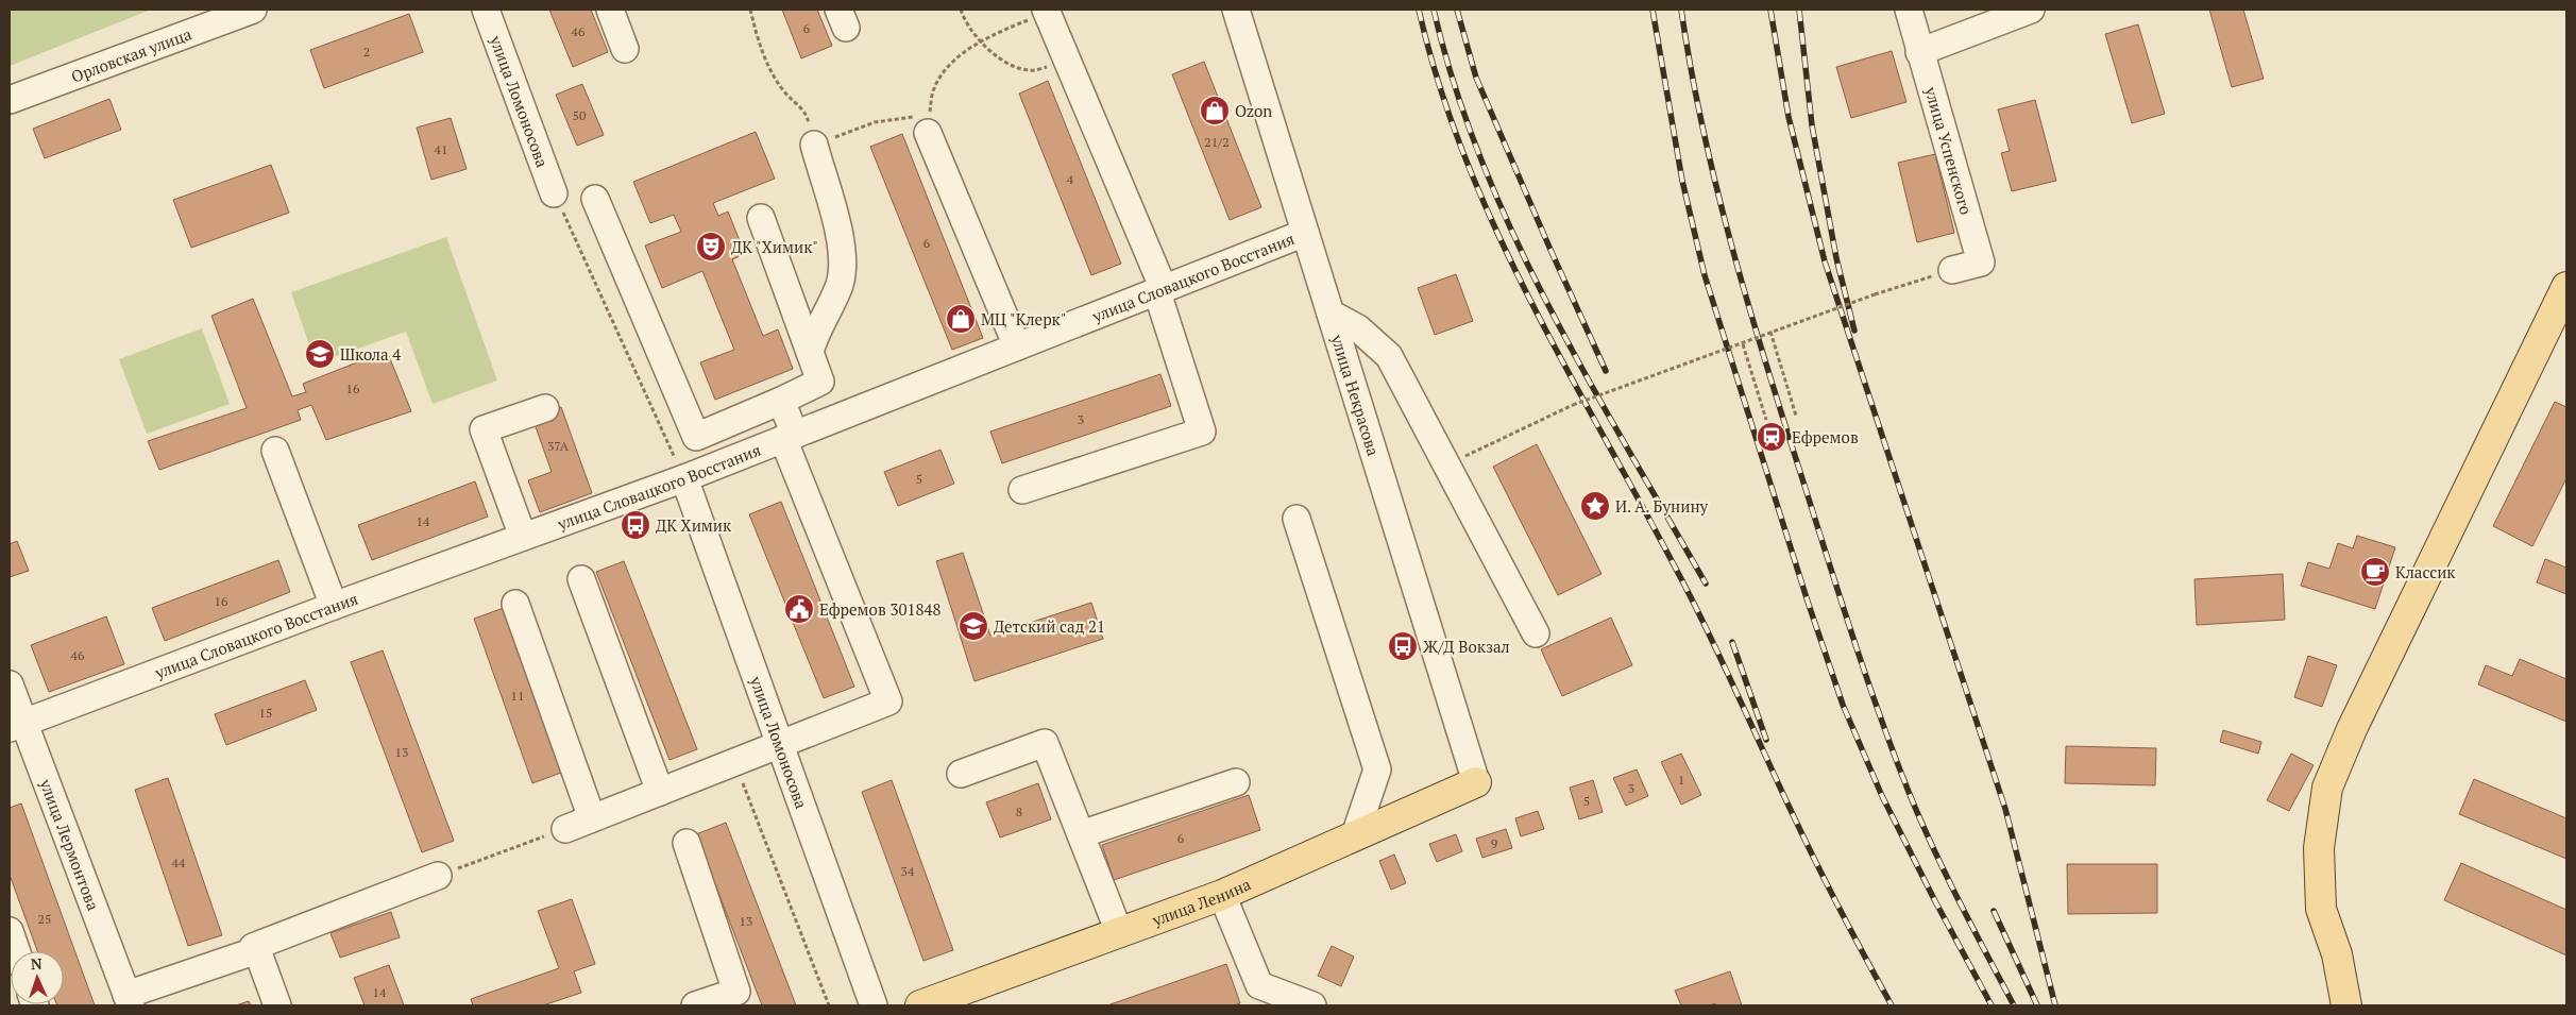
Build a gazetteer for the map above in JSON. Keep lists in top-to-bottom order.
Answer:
{
  "streets": {
    "main road": ["улица Ленина"],
    "street": [
      "Орловская улица",
      "улица Ломоносова",
      "улица Успенского",
      "улица Словацкого Восстания",
      "улица Некрасова",
      "улица Лермонтова"
    ]
  },
  "crossings": [
    ["улица Ломоносова", "улица Словацкого Восстания"],
    ["улица Словацкого Восстания", "улица Некрасова"],
    ["улица Словацкого Восстания", "улица Лермонтова"],
    ["улица Некрасова", "улица Ленина"]
  ],
  "places": {
    "shop": ["Ozon", "МЦ \"Клерк\""],
    "theatre": ["ДК \"Химик\""],
    "school or university": ["Школа 4", "Детский сад 21"],
    "station": ["Ефремов"],
    "place": ["И. А. Бунину"],
    "bus stop": ["ДК Химик", "Ж/Д Вокзал"],
    "cafe": ["Классик"],
    "public building": ["Ефремов 301848"]
  },
  "house_numbers": [
    "6",
    "46",
    "2",
    "50",
    "21/2",
    "41",
    "4",
    "6",
    "16",
    "3",
    "37А",
    "5",
    "14",
    "16",
    "46",
    "11",
    "15",
    "13",
    "1",
    "3",
    "5",
    "8",
    "6",
    "9",
    "44",
    "34",
    "25",
    "13",
    "14"
  ],
  "north": "top"
}
